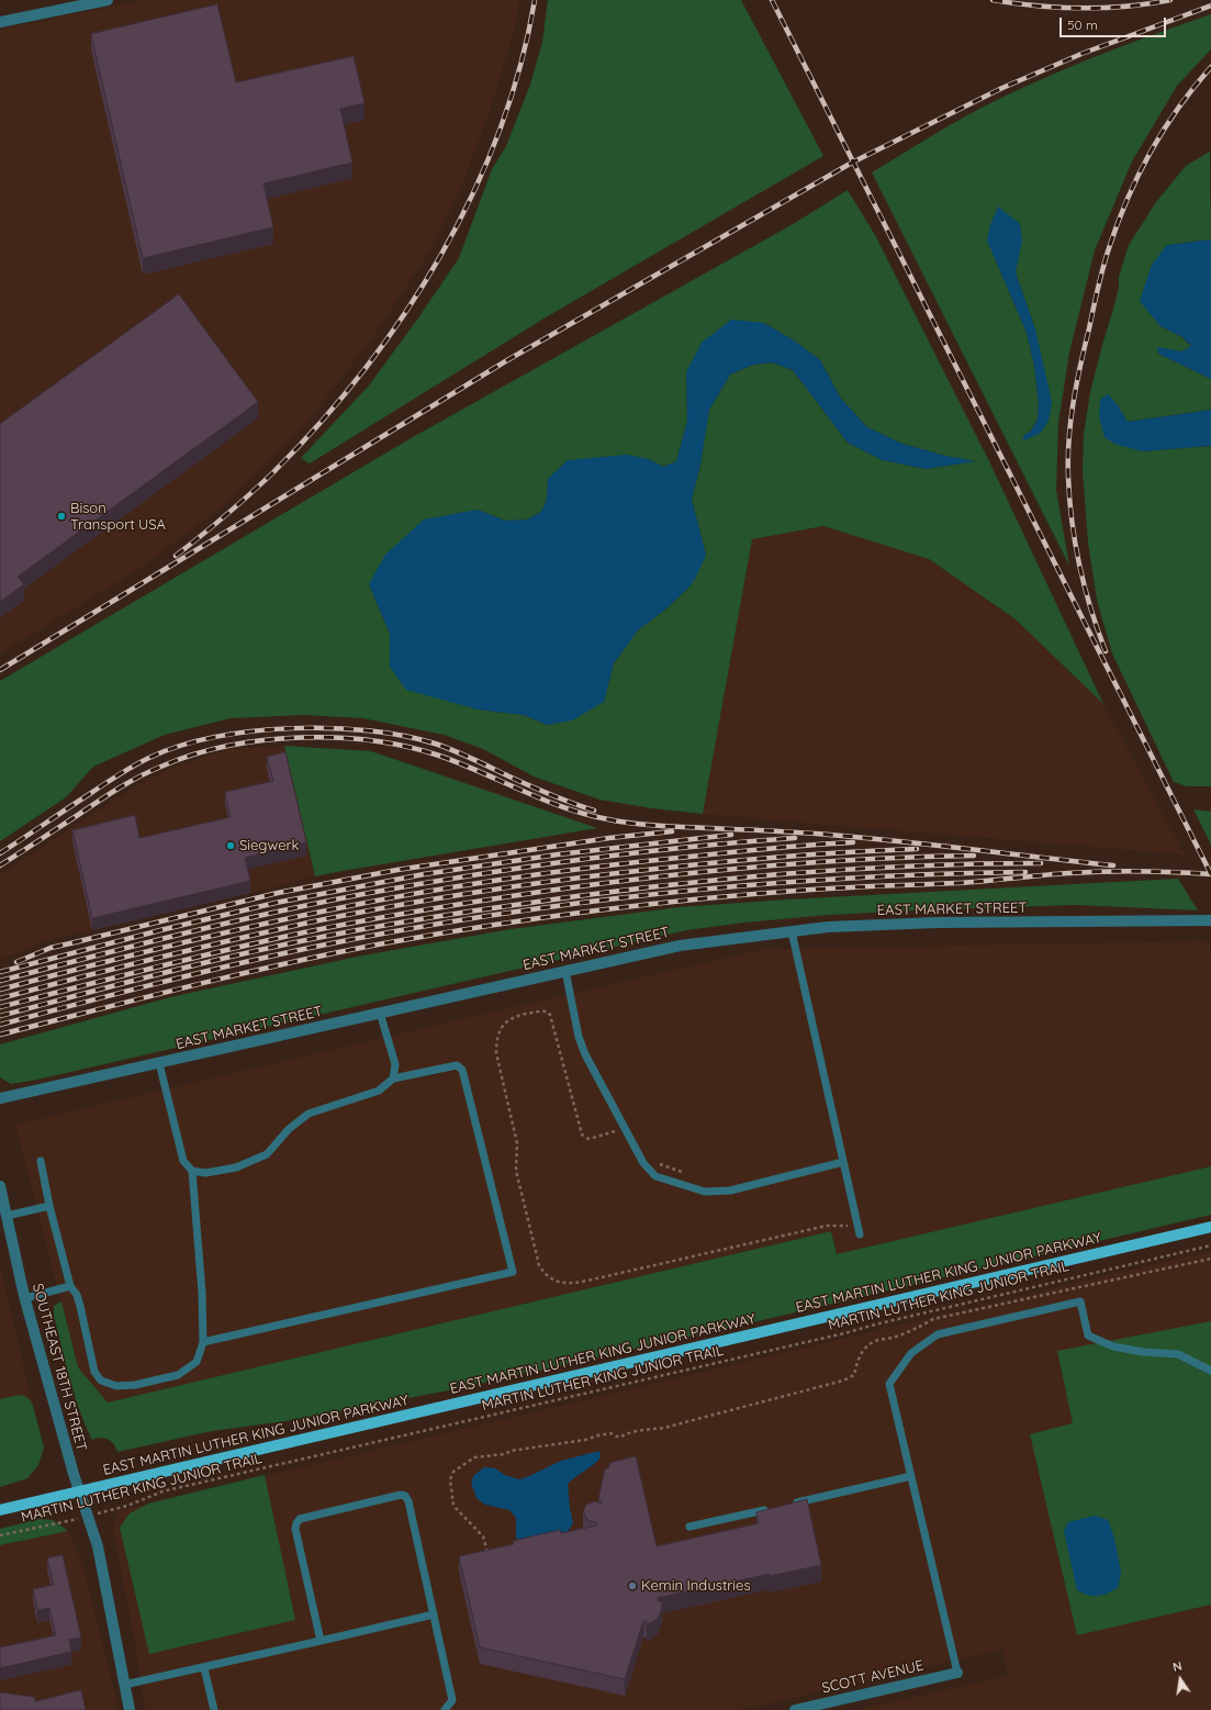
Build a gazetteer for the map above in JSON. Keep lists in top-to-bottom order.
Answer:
{
  "streets": {
    "main road": ["EAST MARTIN LUTHER KING JUNIOR PARKWAY"],
    "street": ["EAST MARKET STREET", "SOUTHEAST 18TH STREET", "SCOTT AVENUE"],
    "path": ["MARTIN LUTHER KING JUNIOR TRAIL"]
  },
  "crossings": [
    ["EAST MARTIN LUTHER KING JUNIOR PARKWAY", "SOUTHEAST 18TH STREET"],
    ["MARTIN LUTHER KING JUNIOR TRAIL", "SOUTHEAST 18TH STREET"]
  ],
  "places": ["Bison Transport USA", "Siegwerk", "Kemin Industries"],
  "scale_bar": "50 m",
  "north": "top"
}
